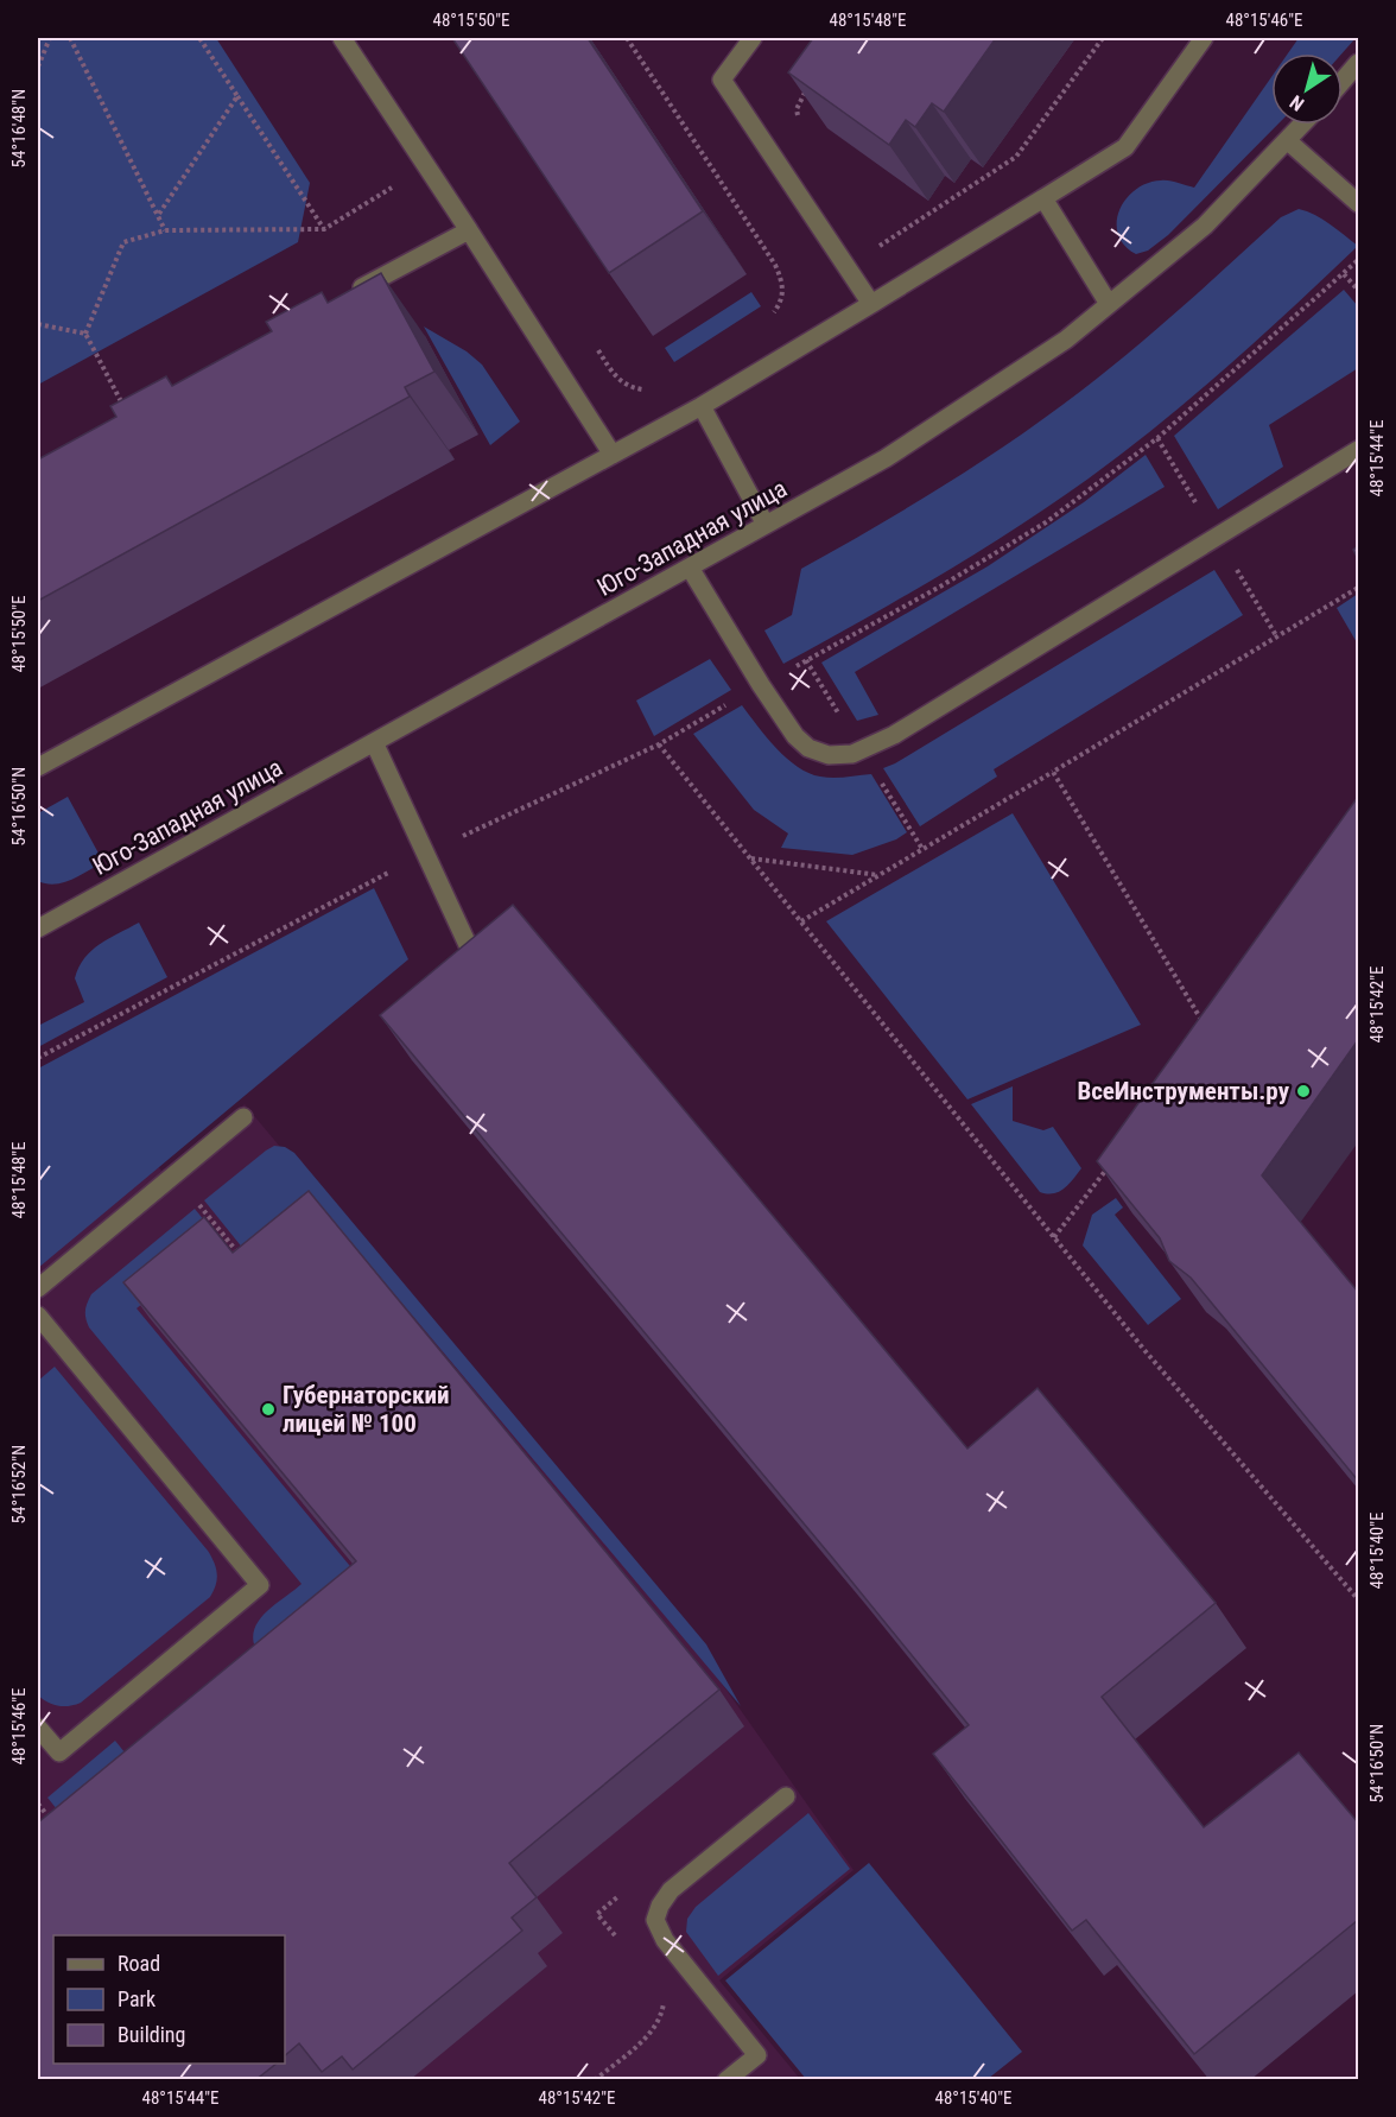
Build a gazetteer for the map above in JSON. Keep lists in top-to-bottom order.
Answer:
{
  "streets": {
    "street": ["Юго-Западная улица"]
  },
  "places": ["ВсеИнструменты.ру", "Губернаторский лицей № 100"],
  "legend": ["Road", "Park", "Building"],
  "north": "bottom left",
  "coordinates": [
    "48°15'50\"E",
    "48°15'48\"E",
    "48°15'46\"E",
    "54°16'48\"N",
    "48°15'44\"E",
    "54°16'50\"N",
    "48°15'42\"E",
    "54°16'52\"N",
    "48°15'40\"E"
  ]
}
